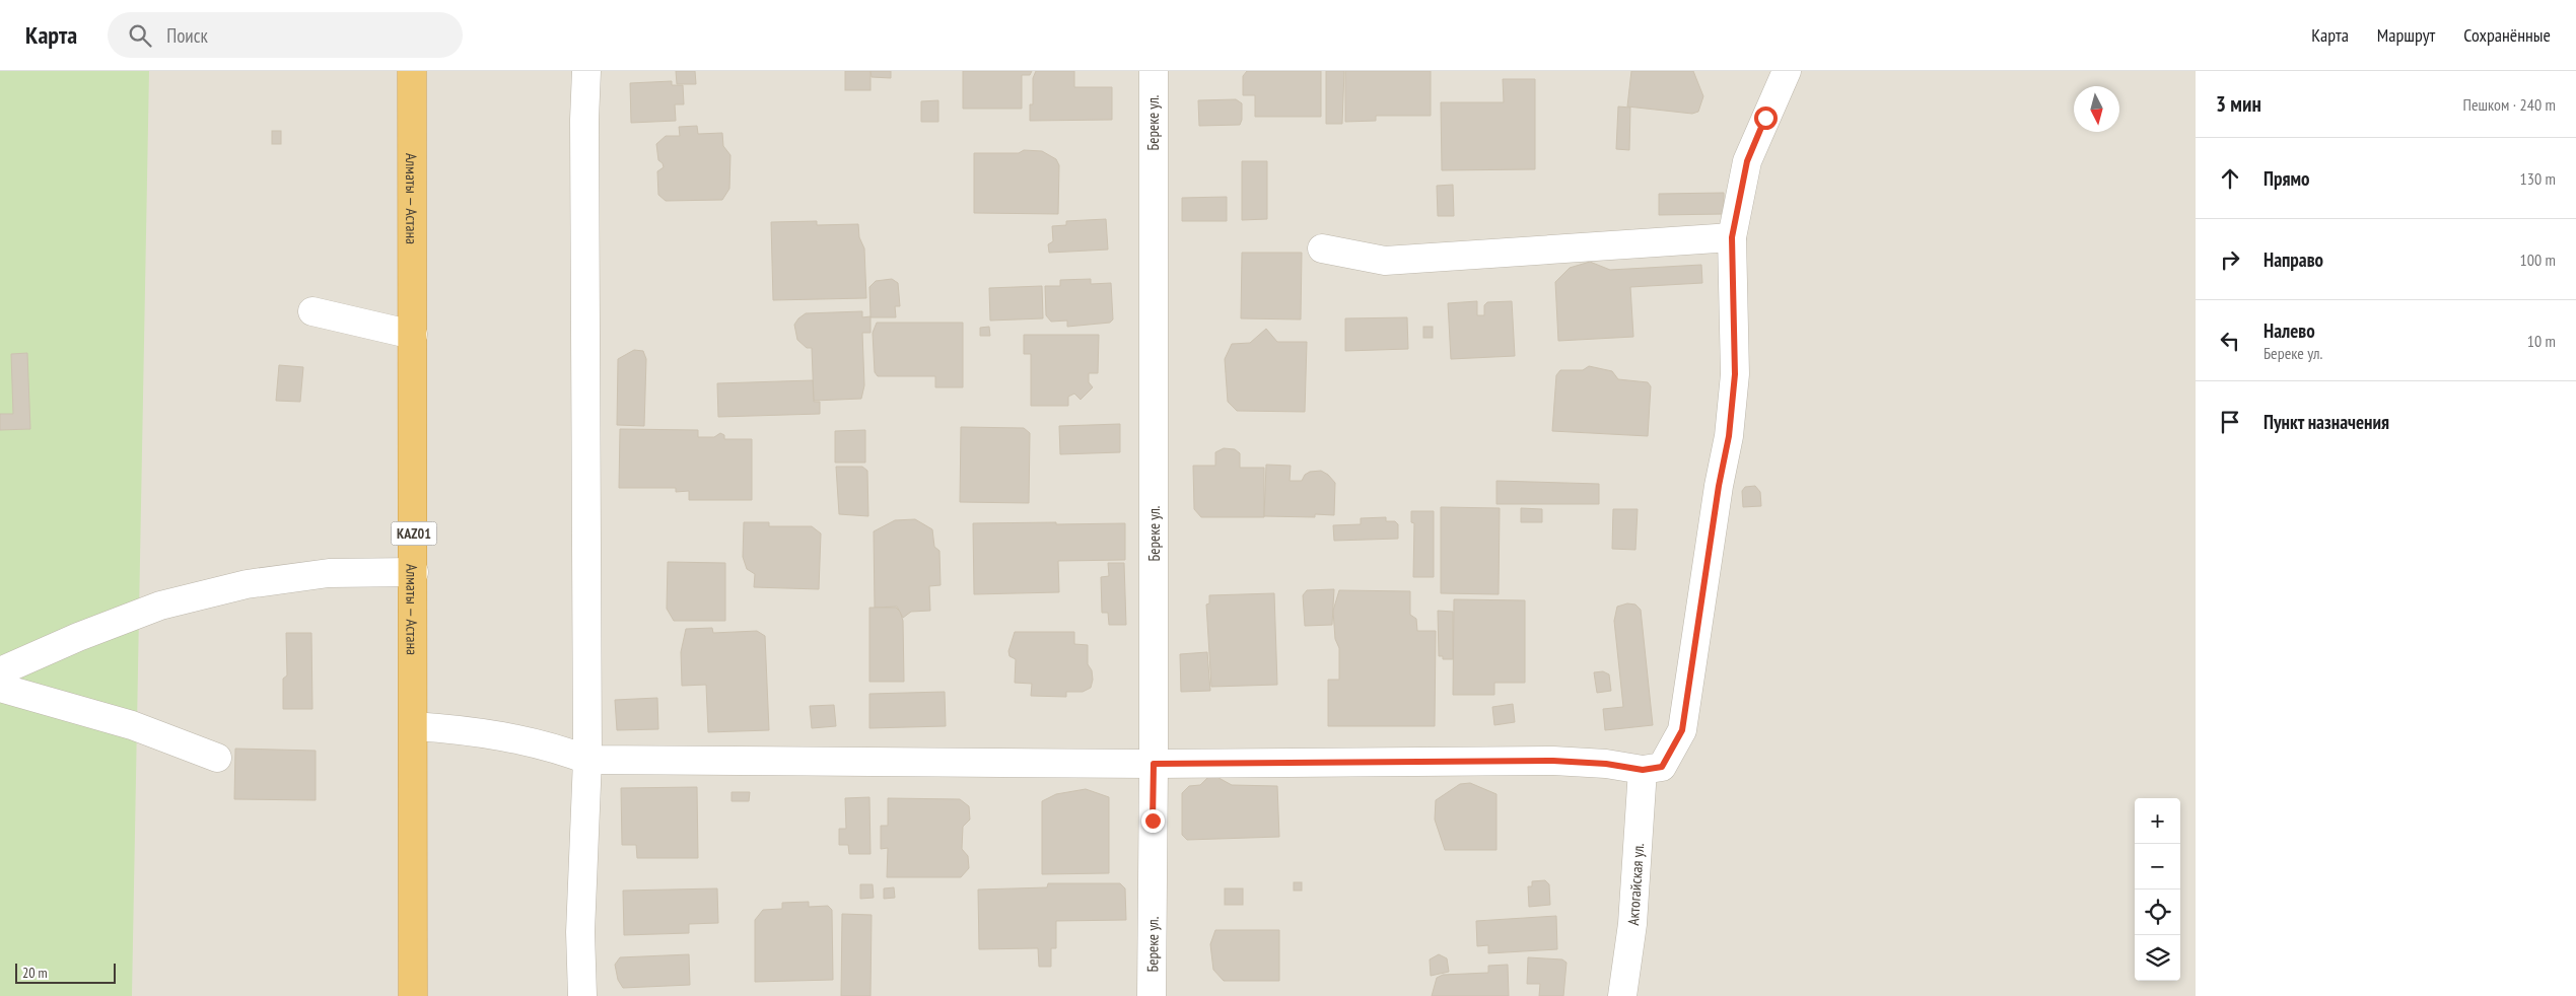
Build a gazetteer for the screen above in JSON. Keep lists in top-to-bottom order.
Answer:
{
  "streets": {
    "highway": ["Алматы — Астана", "KАZ01"],
    "street": ["Береке ул.", "Актогайская ул."]
  },
  "scale_bar": "20 m",
  "north": "bottom",
  "page": {
    "header": "Карта",
    "search": "Поиск",
    "nav": ["Карта", "Маршрут", "Сохранённые"],
    "heading": ["3 мин", "Пешком · 240 m"],
    "list": [
      ["Прямо", "130 m"],
      ["Направо", "100 m"],
      ["Налево", "Береке ул.", "10 m"],
      "Пункт назначения"
    ],
    "map_buttons": ["+", "−"],
    "scale": "20 m"
  }
}
